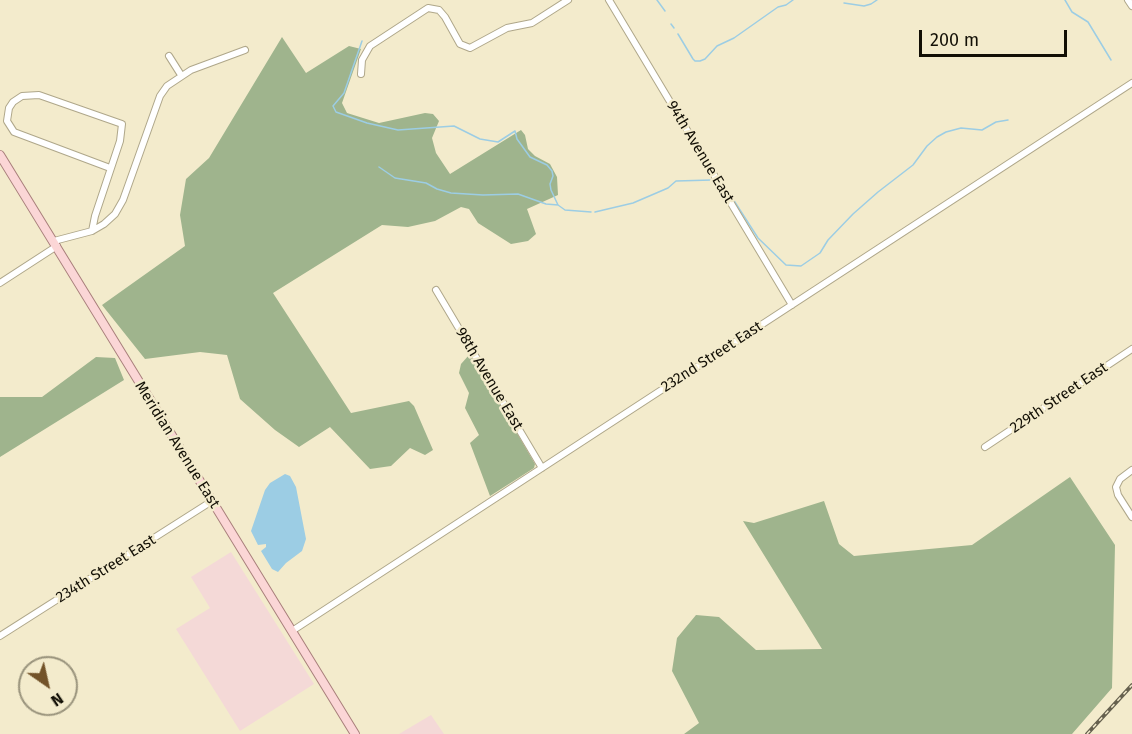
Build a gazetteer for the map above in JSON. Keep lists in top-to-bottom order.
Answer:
{
  "streets": {
    "main road": ["Meridian Avenue East"],
    "street": [
      "94th Avenue East",
      "232nd Street East",
      "98th Avenue East",
      "229th Street East",
      "234th Street East"
    ]
  },
  "crossings": [
    ["94th Avenue East", "232nd Street East"],
    ["232nd Street East", "98th Avenue East"],
    ["232nd Street East", "Meridian Avenue East"],
    ["Meridian Avenue East", "234th Street East"]
  ],
  "scale_bar": "200 m",
  "north": "bottom right"
}
